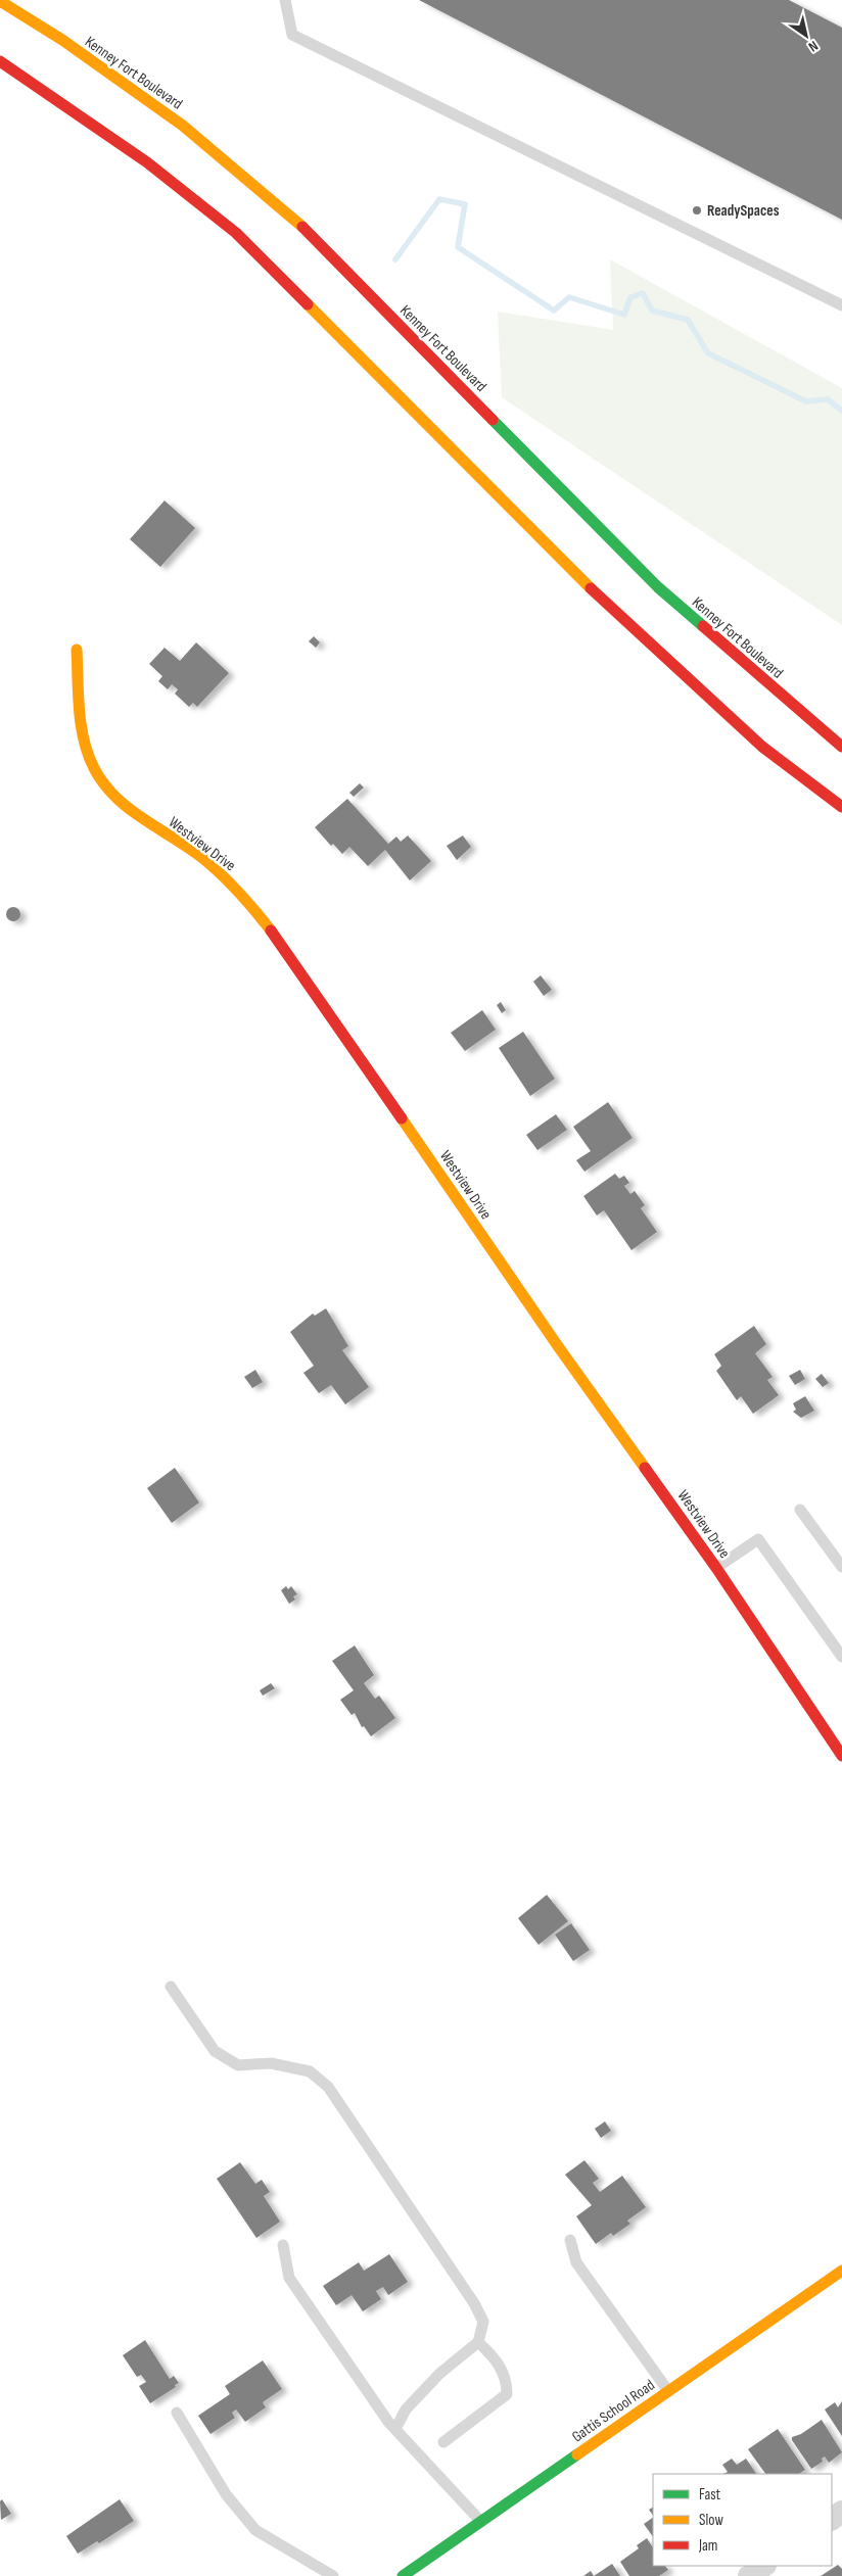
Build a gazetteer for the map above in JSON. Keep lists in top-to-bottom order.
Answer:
{
  "streets": {
    "main road": ["Kenney Fort Boulevard", "Westview Drive", "Gattis School Road"]
  },
  "places": ["ReadySpaces"],
  "legend": ["Fast", "Slow", "Jam"],
  "north": "bottom right"
}
